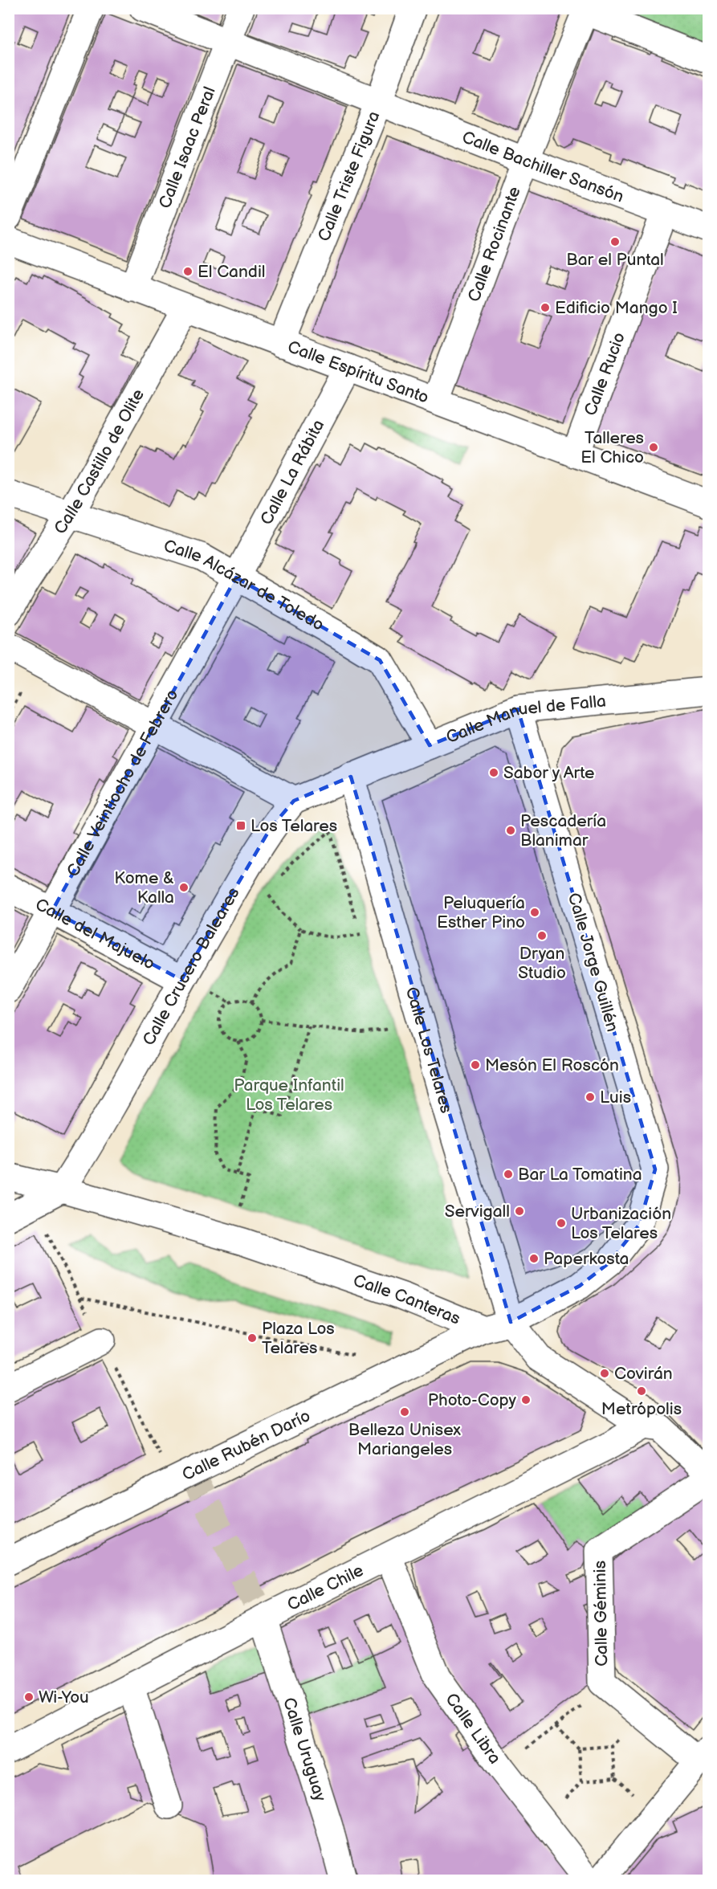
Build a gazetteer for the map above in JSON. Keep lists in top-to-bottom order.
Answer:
{
  "streets": {
    "street": [
      "Calle Isaac Peral",
      "Calle Bachiller Sansón",
      "Calle Triste Figura",
      "Calle Rocinante",
      "Calle Espíritu Santo",
      "Calle Rucio",
      "Calle Castillo de Olite",
      "Calle La Rábita",
      "Calle Alcázar de Toledo",
      "Calle Manuel de Falla",
      "Calle Veintiocho de Febrero",
      "Calle del Majuelo",
      "Calle Jorge Guillén",
      "Calle Crucero Baleares",
      "Calle Los Telares",
      "Calle Canteras",
      "Calle Rubén Darío",
      "Calle Chile",
      "Calle Géminis",
      "Calle Libra",
      "Calle Uruguay"
    ]
  },
  "crossings": [
    ["Calle Isaac Peral", "Calle Bachiller Sansón"],
    ["Calle Isaac Peral", "Calle Espíritu Santo"],
    ["Calle Bachiller Sansón", "Calle Triste Figura"],
    ["Calle Bachiller Sansón", "Calle Rocinante"],
    ["Calle Bachiller Sansón", "Calle Rucio"],
    ["Calle Triste Figura", "Calle Espíritu Santo"],
    ["Calle Rocinante", "Calle Espíritu Santo"],
    ["Calle Espíritu Santo", "Calle Rucio"],
    ["Calle Espíritu Santo", "Calle Castillo de Olite"],
    ["Calle Espíritu Santo", "Calle La Rábita"],
    ["Calle Castillo de Olite", "Calle Alcázar de Toledo"],
    ["Calle La Rábita", "Calle Alcázar de Toledo"],
    ["Calle La Rábita", "Calle Veintiocho de Febrero"],
    ["Calle Alcázar de Toledo", "Calle Manuel de Falla"],
    ["Calle Alcázar de Toledo", "Calle Veintiocho de Febrero"],
    ["Calle Manuel de Falla", "Calle Jorge Guillén"],
    ["Calle Manuel de Falla", "Calle Crucero Baleares"],
    ["Calle Manuel de Falla", "Calle Los Telares"],
    ["Calle Veintiocho de Febrero", "Calle del Majuelo"],
    ["Calle del Majuelo", "Calle Crucero Baleares"],
    ["Calle Jorge Guillén", "Calle Los Telares"],
    ["Calle Jorge Guillén", "Calle Canteras"],
    ["Calle Crucero Baleares", "Calle Los Telares"],
    ["Calle Crucero Baleares", "Calle Canteras"],
    ["Calle Los Telares", "Calle Canteras"],
    ["Calle Canteras", "Calle Rubén Darío"],
    ["Calle Chile", "Calle Libra"],
    ["Calle Chile", "Calle Uruguay"]
  ],
  "parks": ["Parque Infantil Los Telares"],
  "places": {
    "other": [
      "Bar el Puntal",
      "El Candil",
      "Edificio Mango I",
      "Talleres El Chico",
      "Sabor y Arte",
      "Pescadería Blanimar",
      "Kome & Kalla",
      "Peluquería Esther Pino",
      "Dryan Studio",
      "Mesón El Roscón",
      "Luis",
      "Bar La Tomatina",
      "Servigall",
      "Urbanización Los Telares",
      "Paperkosta",
      "Plaza Los Telares",
      "Covirán",
      "Metrópolis",
      "Photo-Copy",
      "Belleza Unisex Mariangeles",
      "Wi-You"
    ],
    "transit": ["Los Telares"]
  }
}
